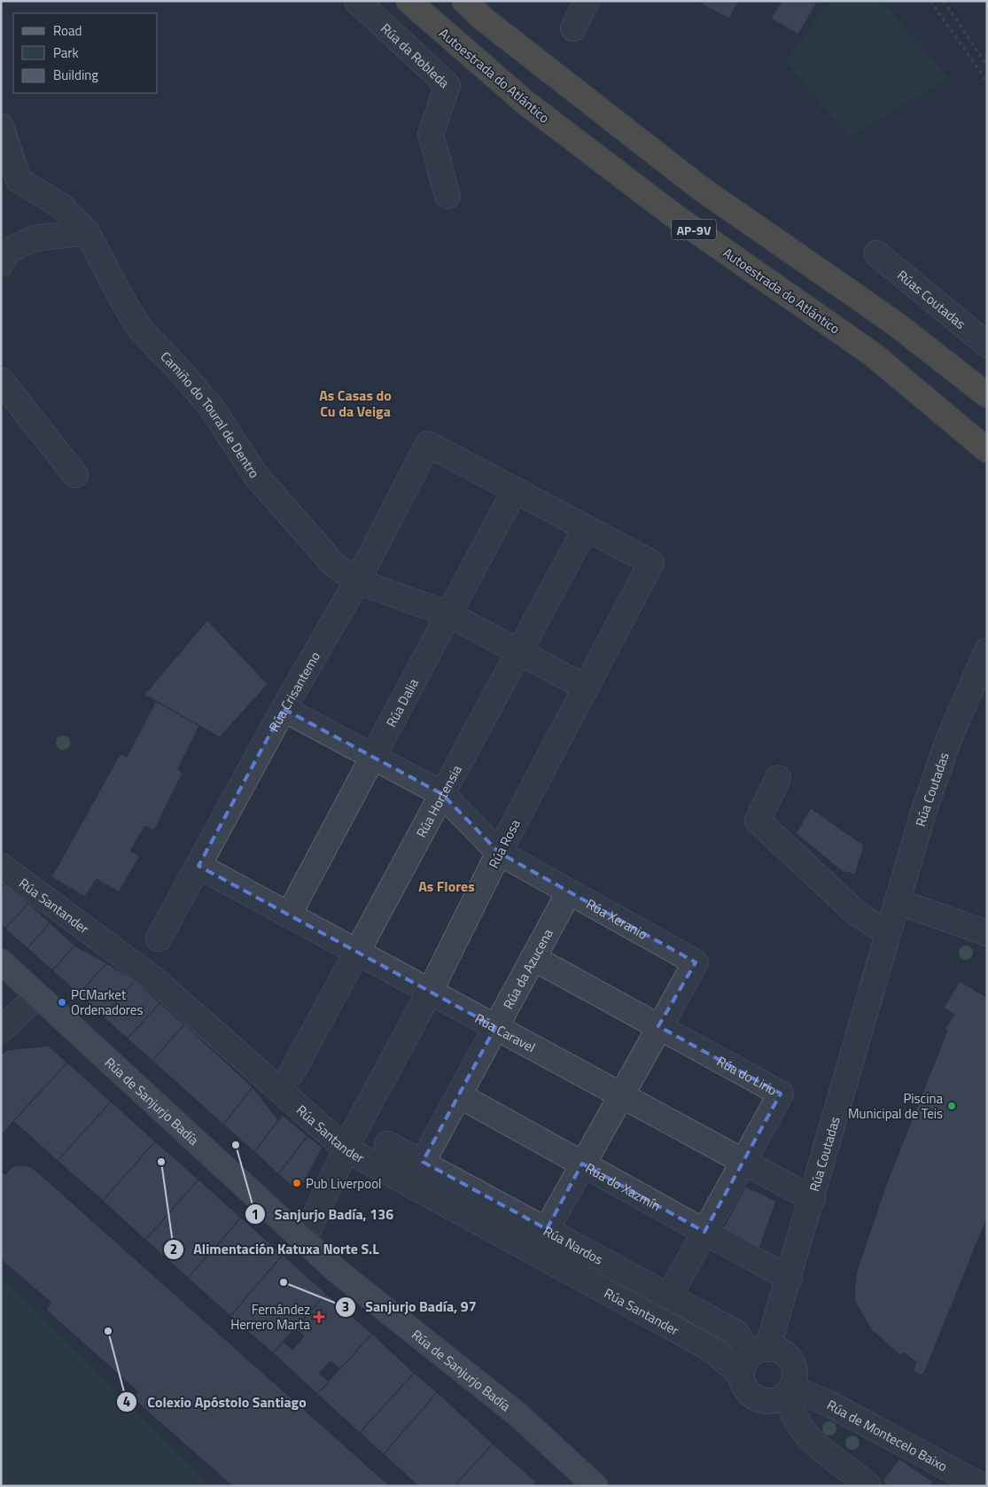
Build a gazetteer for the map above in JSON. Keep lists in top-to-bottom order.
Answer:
{
  "streets": {
    "highway": ["Autoestrada do Atlántico", "AP-9V"],
    "main road": ["Rúa de Sanjurjo Badía"],
    "street": [
      "Rúa da Robleda",
      "Rúas Coutadas",
      "Camiño do Toural de Dentro",
      "Rúa Crisantemo",
      "Rúa Dalia",
      "Rúa Coutadas",
      "Rúa Hortensia",
      "Rúa Rosa",
      "Rúa Santander",
      "Rúa Xeranio",
      "Rúa da Azucena",
      "Rúa Caravel",
      "Rúa do Lirio",
      "Rúa do Xazmín",
      "Rúa Nardos",
      "Rúa de Montecelo Baixo"
    ]
  },
  "crossings": [
    ["Camiño do Toural de Dentro", "Rúa Crisantemo"],
    ["Camiño do Toural de Dentro", "Rúa Dalia"],
    ["Camiño do Toural de Dentro", "Rúa Hortensia"],
    ["Camiño do Toural de Dentro", "Rúa Rosa"],
    ["Rúa Crisantemo", "Rúa Dalia"],
    ["Rúa Crisantemo", "Rúa Xeranio"],
    ["Rúa Crisantemo", "Rúa Caravel"],
    ["Rúa Dalia", "Rúa Xeranio"],
    ["Rúa Dalia", "Rúa Caravel"],
    ["Rúa Coutadas", "Rúa Santander"],
    ["Rúa Coutadas", "Rúa Caravel"],
    ["Rúa Coutadas", "Rúa do Xazmín"],
    ["Rúa Coutadas", "Rúa Nardos"],
    ["Rúa Coutadas", "Rúa de Montecelo Baixo"],
    ["Rúa Hortensia", "Rúa Rosa"],
    ["Rúa Hortensia", "Rúa Xeranio"],
    ["Rúa Hortensia", "Rúa Caravel"],
    ["Rúa Rosa", "Rúa Santander"],
    ["Rúa Rosa", "Rúa Xeranio"],
    ["Rúa Rosa", "Rúa Caravel"],
    ["Rúa Santander", "Rúa Nardos"],
    ["Rúa Santander", "Rúa de Montecelo Baixo"],
    ["Rúa Xeranio", "Rúa da Azucena"],
    ["Rúa Xeranio", "Rúa Caravel"],
    ["Rúa Xeranio", "Rúa do Lirio"],
    ["Rúa Xeranio", "Rúa do Xazmín"],
    ["Rúa Xeranio", "Rúa Nardos"],
    ["Rúa da Azucena", "Rúa Caravel"],
    ["Rúa da Azucena", "Rúa do Lirio"],
    ["Rúa da Azucena", "Rúa do Xazmín"],
    ["Rúa da Azucena", "Rúa Nardos"],
    ["Rúa Caravel", "Rúa do Lirio"],
    ["Rúa do Lirio", "Rúa do Xazmín"],
    ["Rúa do Lirio", "Rúa Nardos"],
    ["Rúa Nardos", "Rúa de Montecelo Baixo"]
  ],
  "districts": ["As Casas do Cu da Veiga", "As Flores"],
  "places": {
    "other": [
      "PCMarket Ordenadores",
      "Piscina Municipal de Teis",
      "Sanjurjo Badía, 136",
      "Alimentación Katuxa Norte S.L",
      "Pub Liverpool",
      "Sanjurjo Badía, 97",
      "Colexio Apóstolo Santiago"
    ],
    "health": ["Fernández Herrero Marta"]
  },
  "legend": ["Road", "Park", "Building"]
}
